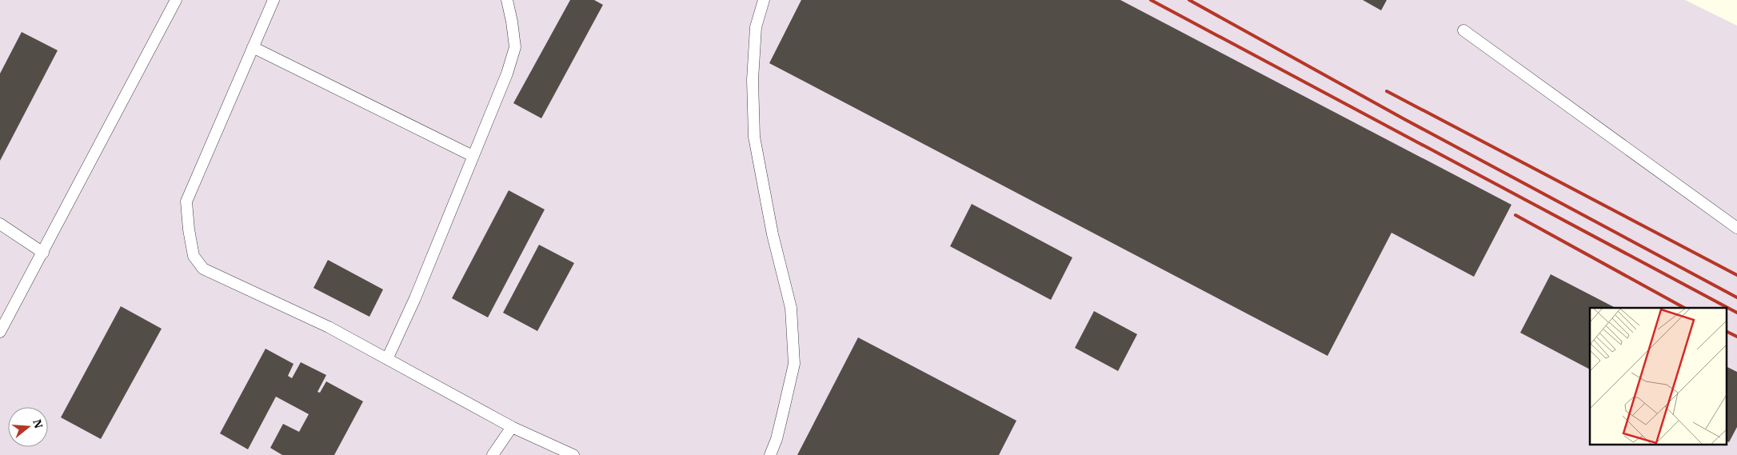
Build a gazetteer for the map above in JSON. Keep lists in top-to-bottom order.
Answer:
{
  "north": "right"
}
